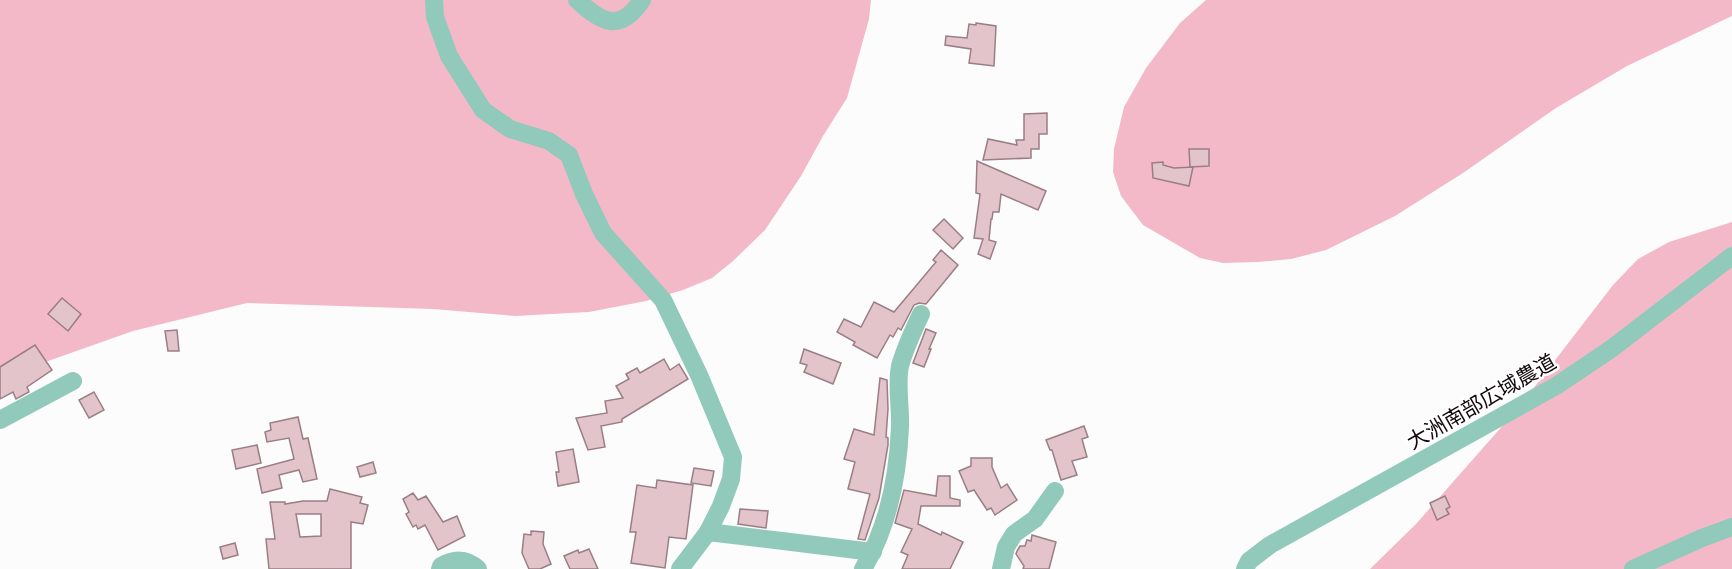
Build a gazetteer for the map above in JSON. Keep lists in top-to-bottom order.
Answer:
{
  "streets": {
    "street": ["大洲南部広域農道"]
  }
}
